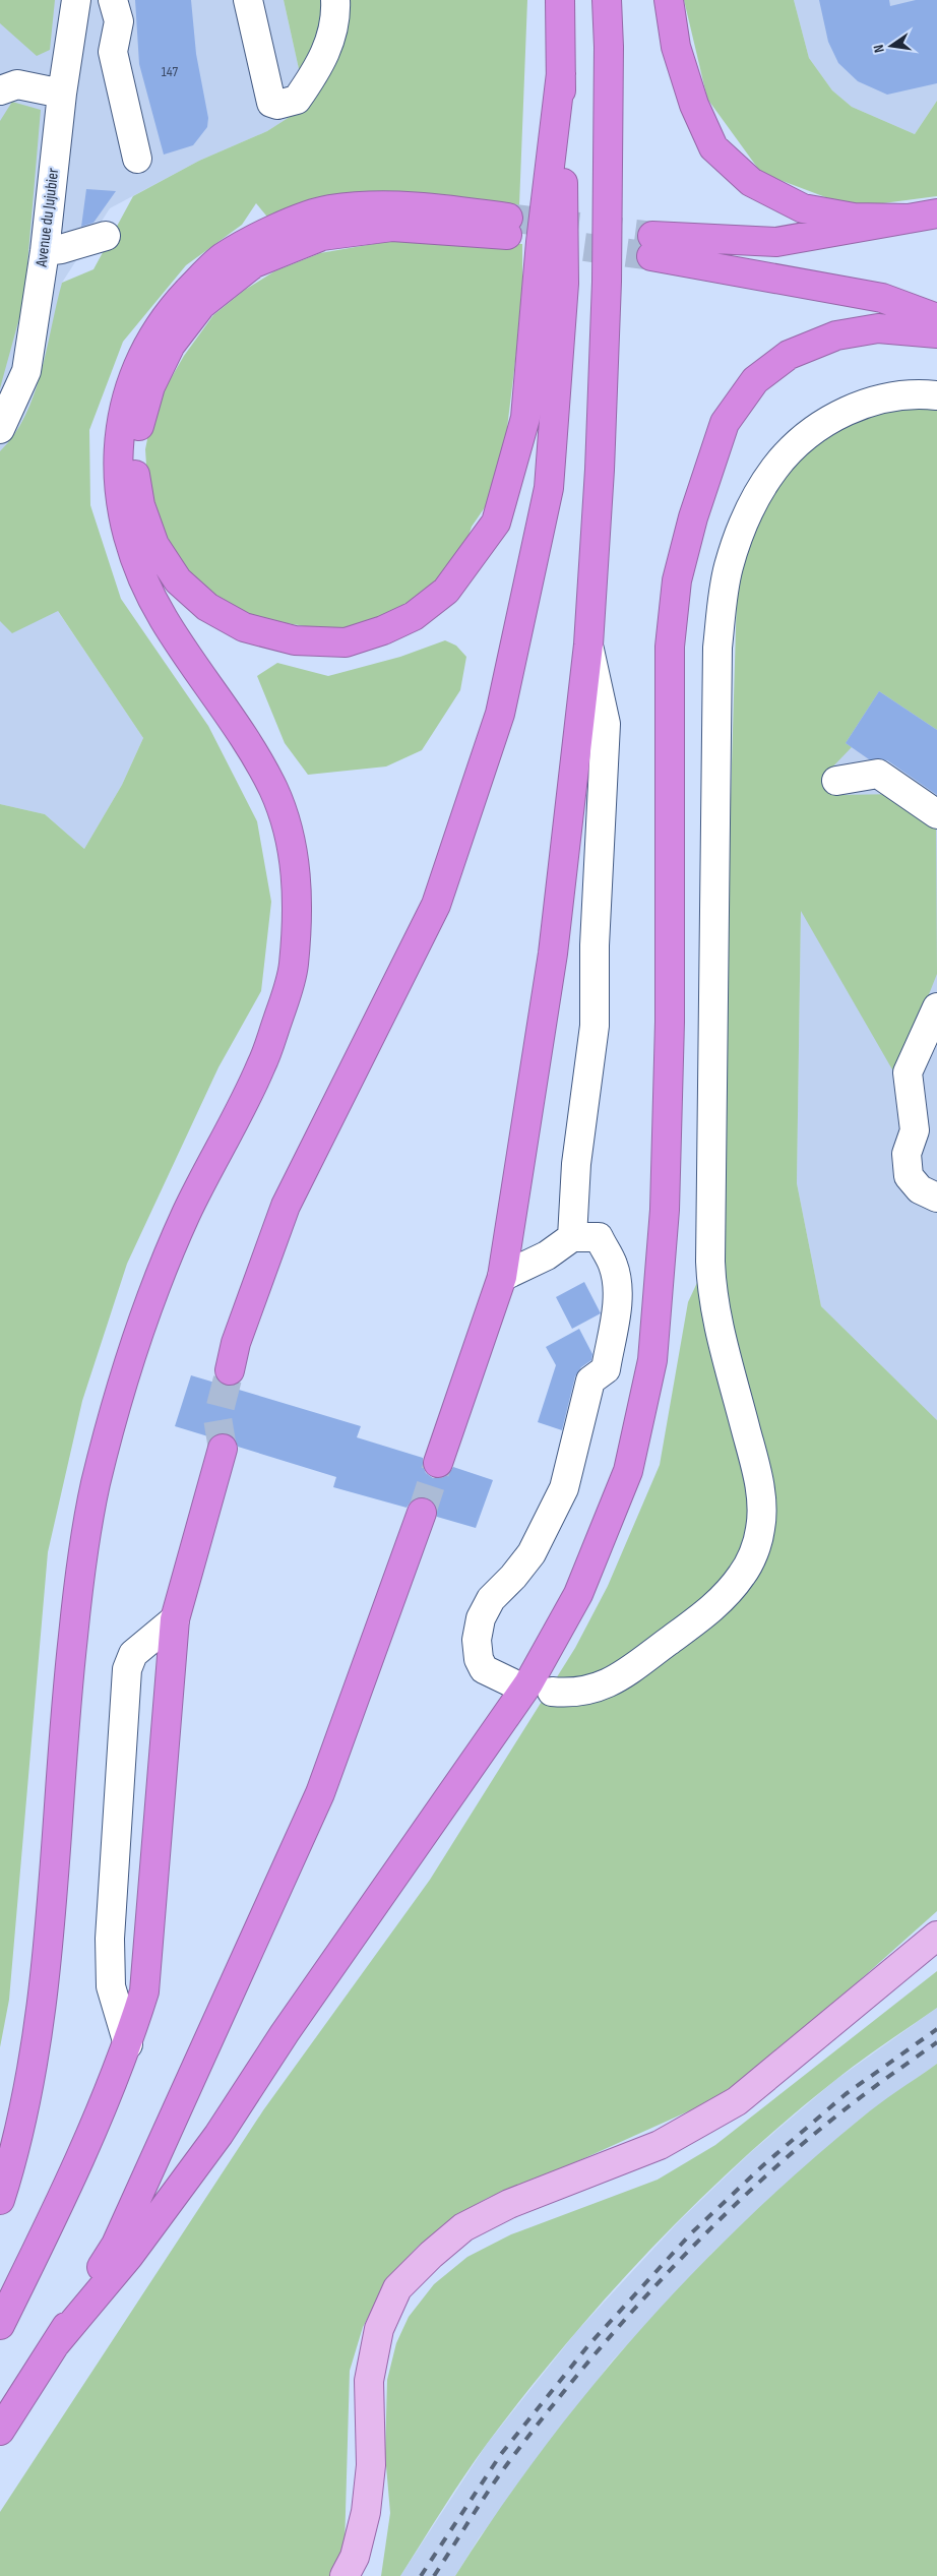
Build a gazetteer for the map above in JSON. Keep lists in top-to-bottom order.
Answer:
{
  "streets": {
    "street": ["Avenue du Jujubier"]
  },
  "house_numbers": ["147"],
  "north": "left"
}
